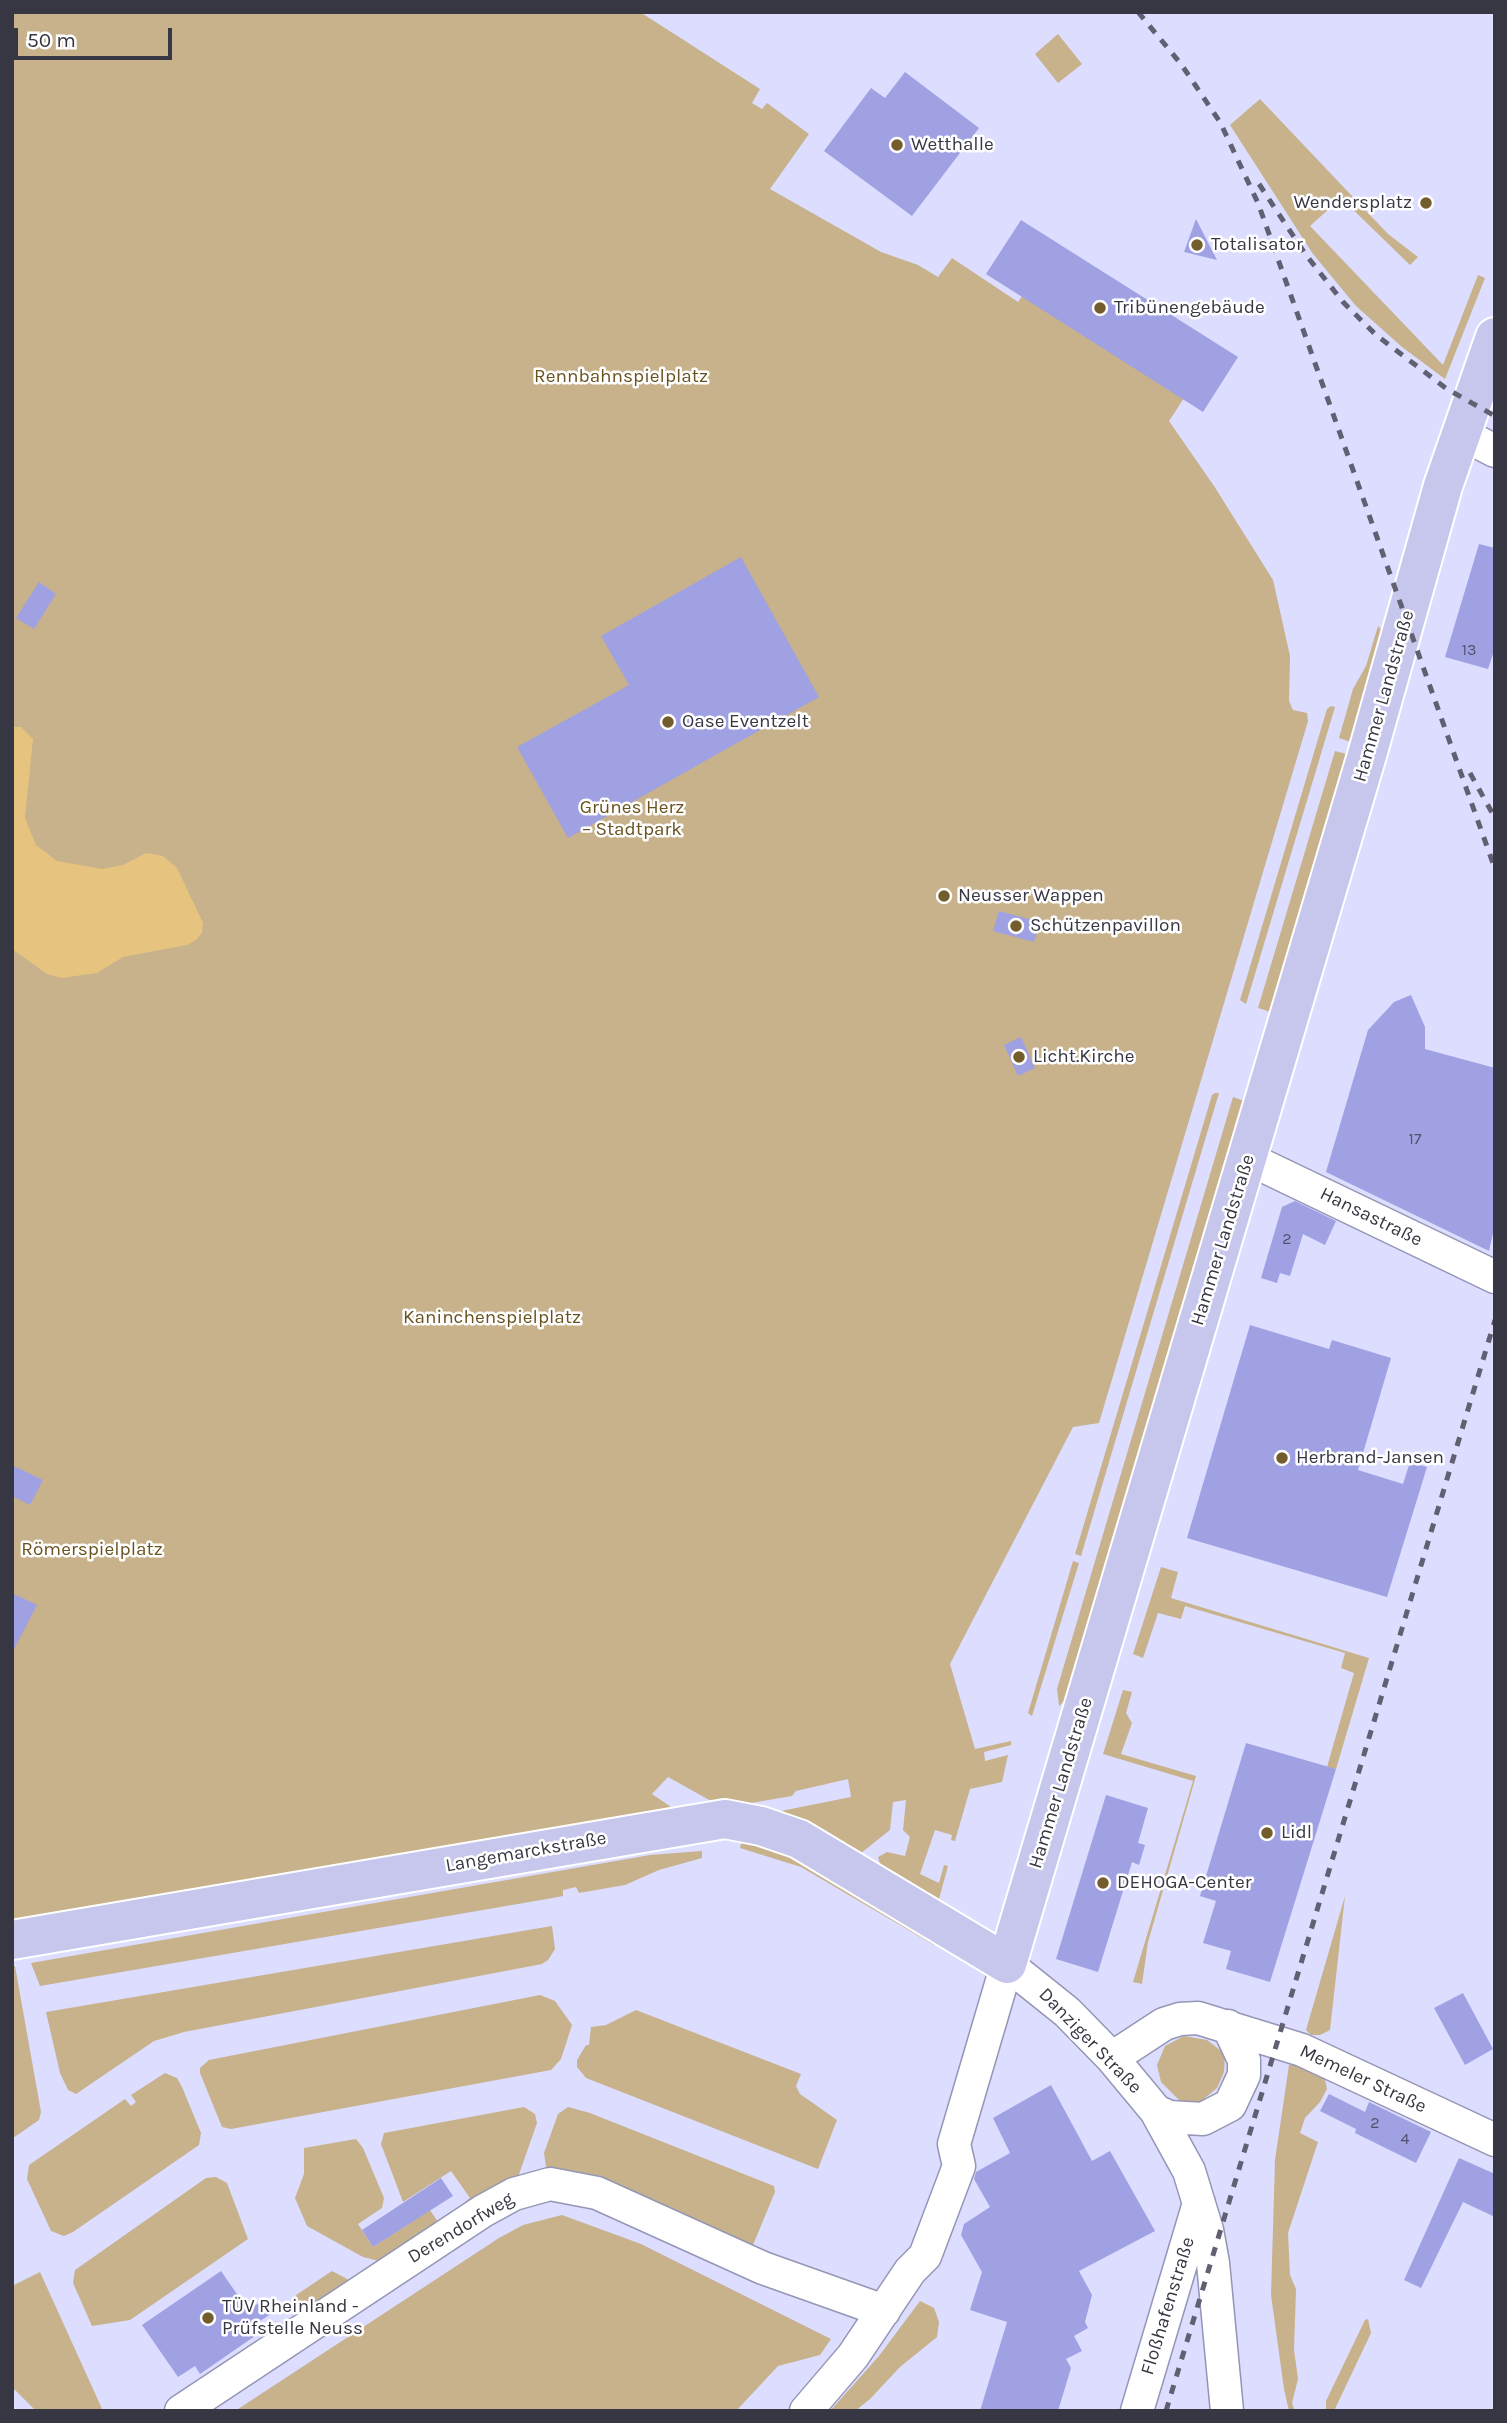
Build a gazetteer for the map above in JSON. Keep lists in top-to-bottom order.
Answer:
{
  "streets": {
    "main road": ["Hammer Landstraße", "Langemarckstraße"],
    "street": [
      "Hansastraße",
      "Danziger Straße",
      "Memeler Straße",
      "Derendorfweg",
      "Floßhafenstraße"
    ]
  },
  "crossings": [
    ["Hammer Landstraße", "Hansastraße"],
    ["Hammer Landstraße", "Langemarckstraße"],
    ["Hammer Landstraße", "Danziger Straße"],
    ["Hammer Landstraße", "Derendorfweg"],
    ["Langemarckstraße", "Danziger Straße"],
    ["Danziger Straße", "Memeler Straße"],
    ["Danziger Straße", "Floßhafenstraße"]
  ],
  "parks": [
    "Rennbahnspielplatz",
    "Grünes Herz – Stadtpark",
    "Kaninchenspielplatz",
    "Römerspielplatz"
  ],
  "places": [
    "Wetthalle",
    "Wendersplatz",
    "Totalisator",
    "Tribünengebäude",
    "Oase Eventzelt",
    "Neusser Wappen",
    "Schützenpavillon",
    "Licht.Kirche",
    "Herbrand-Jansen",
    "Lidl",
    "DEHOGA-Center",
    "TÜV Rheinland - Prüfstelle Neuss"
  ],
  "house_numbers": [
    "13",
    "17",
    "2",
    "2",
    "4"
  ],
  "scale_bar": "50 m"
}
